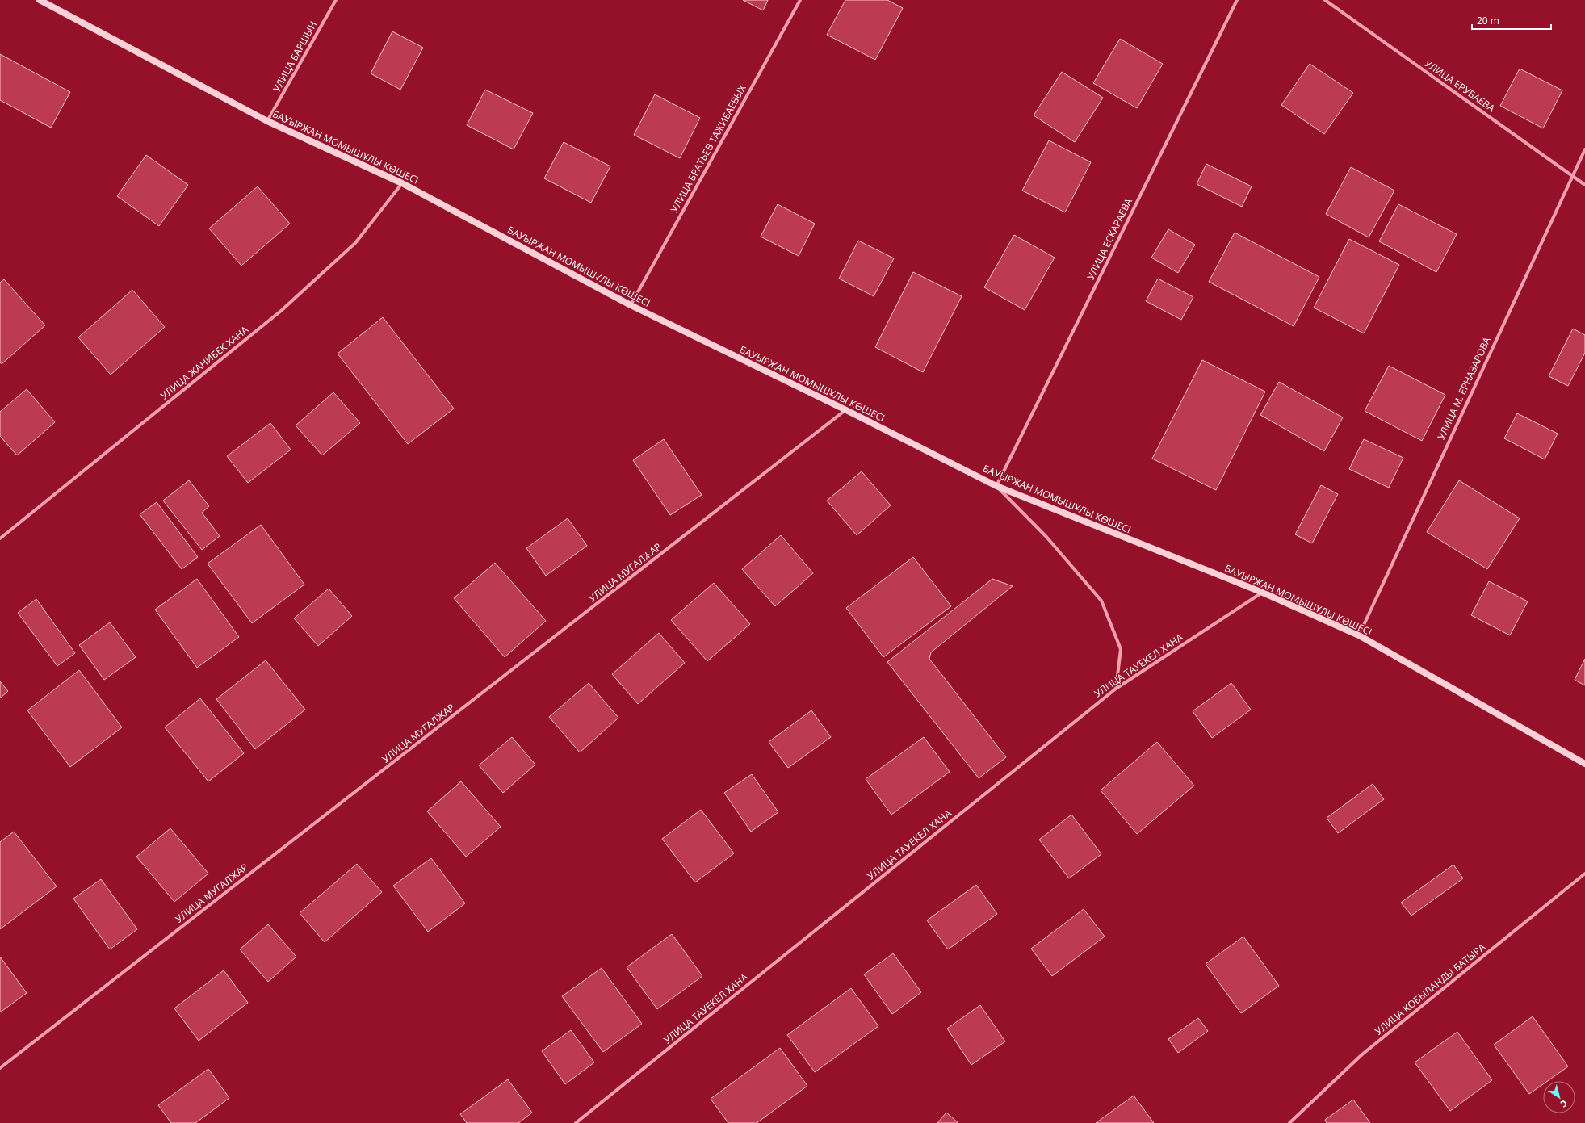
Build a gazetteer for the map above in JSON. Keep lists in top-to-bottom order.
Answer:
{
  "streets": {
    "street": [
      "УЛИЦА БАРШЫН",
      "УЛИЦА ЕРУБАЕВА",
      "БАУЫРЖАН МОМЫШҰЛЫ КӨШЕСІ",
      "УЛИЦА БРАТЬЕВ ТАЖИБАЕВЫХ",
      "УЛИЦА ЕСКАРАЕВА",
      "УЛИЦА ЖАНИБЕК ХАНА",
      "УЛИЦА М. ЕРНАЗАРОВА",
      "УЛИЦА МУГАЛЖАР",
      "УЛИЦА ТАУЕКЕЛ ХАНА",
      "УЛИЦА КОБЫЛАНДЫ БАТЫРА"
    ]
  },
  "crossings": [
    ["УЛИЦА БАРШЫН", "БАУЫРЖАН МОМЫШҰЛЫ КӨШЕСІ"],
    ["УЛИЦА ЕРУБАЕВА", "УЛИЦА М. ЕРНАЗАРОВА"],
    ["БАУЫРЖАН МОМЫШҰЛЫ КӨШЕСІ", "УЛИЦА БРАТЬЕВ ТАЖИБАЕВЫХ"],
    ["БАУЫРЖАН МОМЫШҰЛЫ КӨШЕСІ", "УЛИЦА ЕСКАРАЕВА"],
    ["БАУЫРЖАН МОМЫШҰЛЫ КӨШЕСІ", "УЛИЦА ЖАНИБЕК ХАНА"],
    ["БАУЫРЖАН МОМЫШҰЛЫ КӨШЕСІ", "УЛИЦА М. ЕРНАЗАРОВА"],
    ["БАУЫРЖАН МОМЫШҰЛЫ КӨШЕСІ", "УЛИЦА МУГАЛЖАР"],
    ["БАУЫРЖАН МОМЫШҰЛЫ КӨШЕСІ", "УЛИЦА ТАУЕКЕЛ ХАНА"]
  ],
  "scale_bar": "20 m",
  "north": "bottom right"
}
